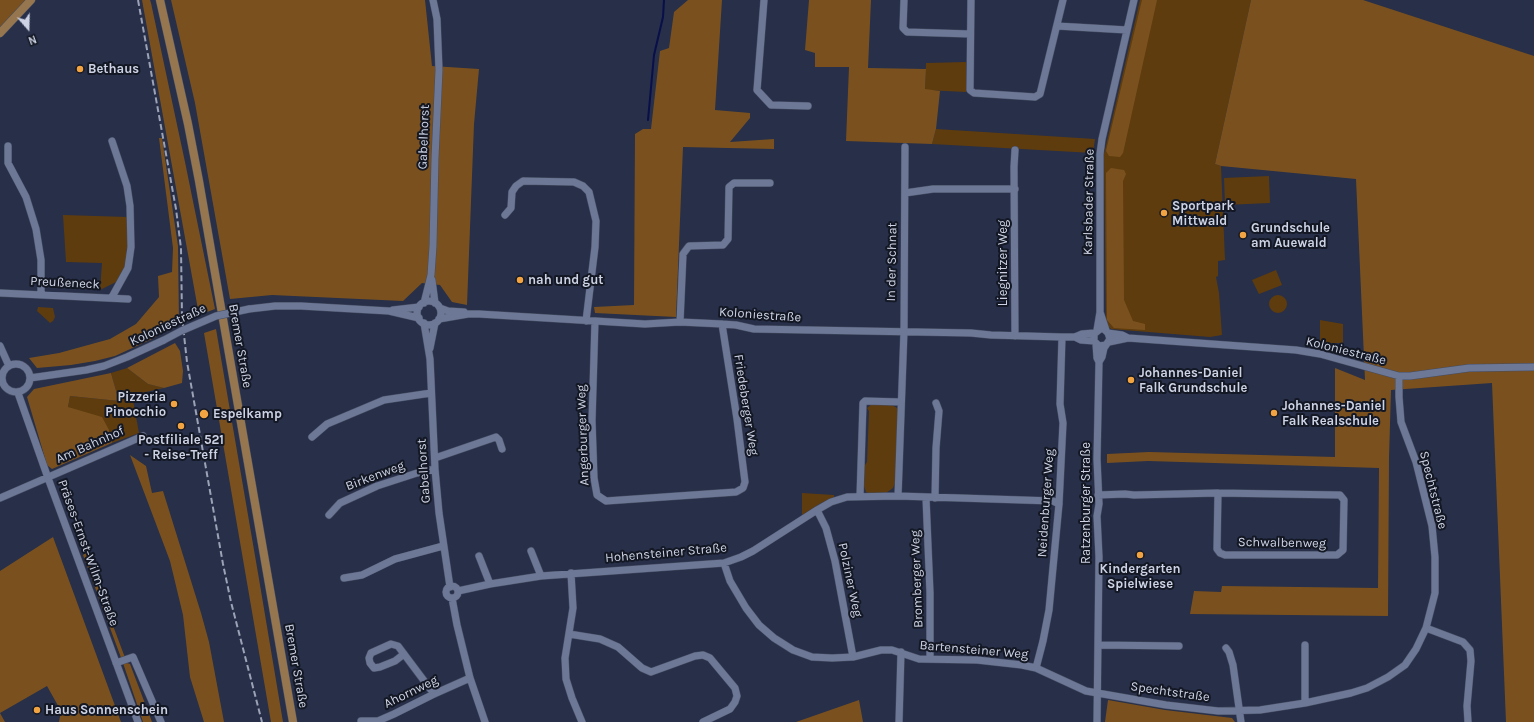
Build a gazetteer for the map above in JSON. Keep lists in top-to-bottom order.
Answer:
{
  "streets": {
    "main road": ["Bremer Straße"],
    "street": [
      "Gabelhorst",
      "Karlsbader Straße",
      "In der Schnat",
      "Liegnitzer Weg",
      "Preußeneck",
      "Koloniestraße",
      "Friedeberger Weg",
      "Angerburger Weg",
      "Am Bahnhof",
      "Birkenweg",
      "Spechtstraße",
      "Neidenburger Weg",
      "Ratzenburger Straße",
      "Schwalbenweg",
      "Präses-Ernst-Wilm-Straße",
      "Hohensteiner Straße",
      "Bromberger Weg",
      "Polziner Weg",
      "Bartensteiner Weg",
      "Ahornweg"
    ]
  },
  "crossings": [
    ["Gabelhorst", "Koloniestraße"],
    ["Gabelhorst", "Birkenweg"],
    ["Gabelhorst", "Hohensteiner Straße"],
    ["Karlsbader Straße", "Koloniestraße"],
    ["Karlsbader Straße", "Ratzenburger Straße"],
    ["In der Schnat", "Koloniestraße"],
    ["In der Schnat", "Hohensteiner Straße"],
    ["Liegnitzer Weg", "Koloniestraße"],
    ["Koloniestraße", "Friedeberger Weg"],
    ["Koloniestraße", "Angerburger Weg"],
    ["Koloniestraße", "Spechtstraße"],
    ["Koloniestraße", "Neidenburger Weg"],
    ["Koloniestraße", "Ratzenburger Straße"],
    ["Koloniestraße", "Präses-Ernst-Wilm-Straße"],
    ["Friedeberger Weg", "Angerburger Weg"],
    ["Am Bahnhof", "Präses-Ernst-Wilm-Straße"],
    ["Spechtstraße", "Ratzenburger Straße"],
    ["Spechtstraße", "Bartensteiner Weg"],
    ["Neidenburger Weg", "Bartensteiner Weg"],
    ["Ratzenburger Straße", "Schwalbenweg"],
    ["Ratzenburger Straße", "Bartensteiner Weg"],
    ["Hohensteiner Straße", "Polziner Weg"],
    ["Hohensteiner Straße", "Bartensteiner Weg"],
    ["Bromberger Weg", "Bartensteiner Weg"],
    ["Polziner Weg", "Bartensteiner Weg"]
  ],
  "places": [
    "Bethaus",
    "Sportpark Mittwald",
    "Grundschule am Auewald",
    "nah und gut",
    "Johannes-Daniel Falk Grundschule",
    "Pizzeria Pinocchio",
    "Johannes-Daniel Falk Realschule",
    "Espelkamp",
    "Postfiliale 521 - Reise-Treff",
    "Kindergarten Spielwiese",
    "Haus Sonnenschein"
  ],
  "north": "bottom"
}
